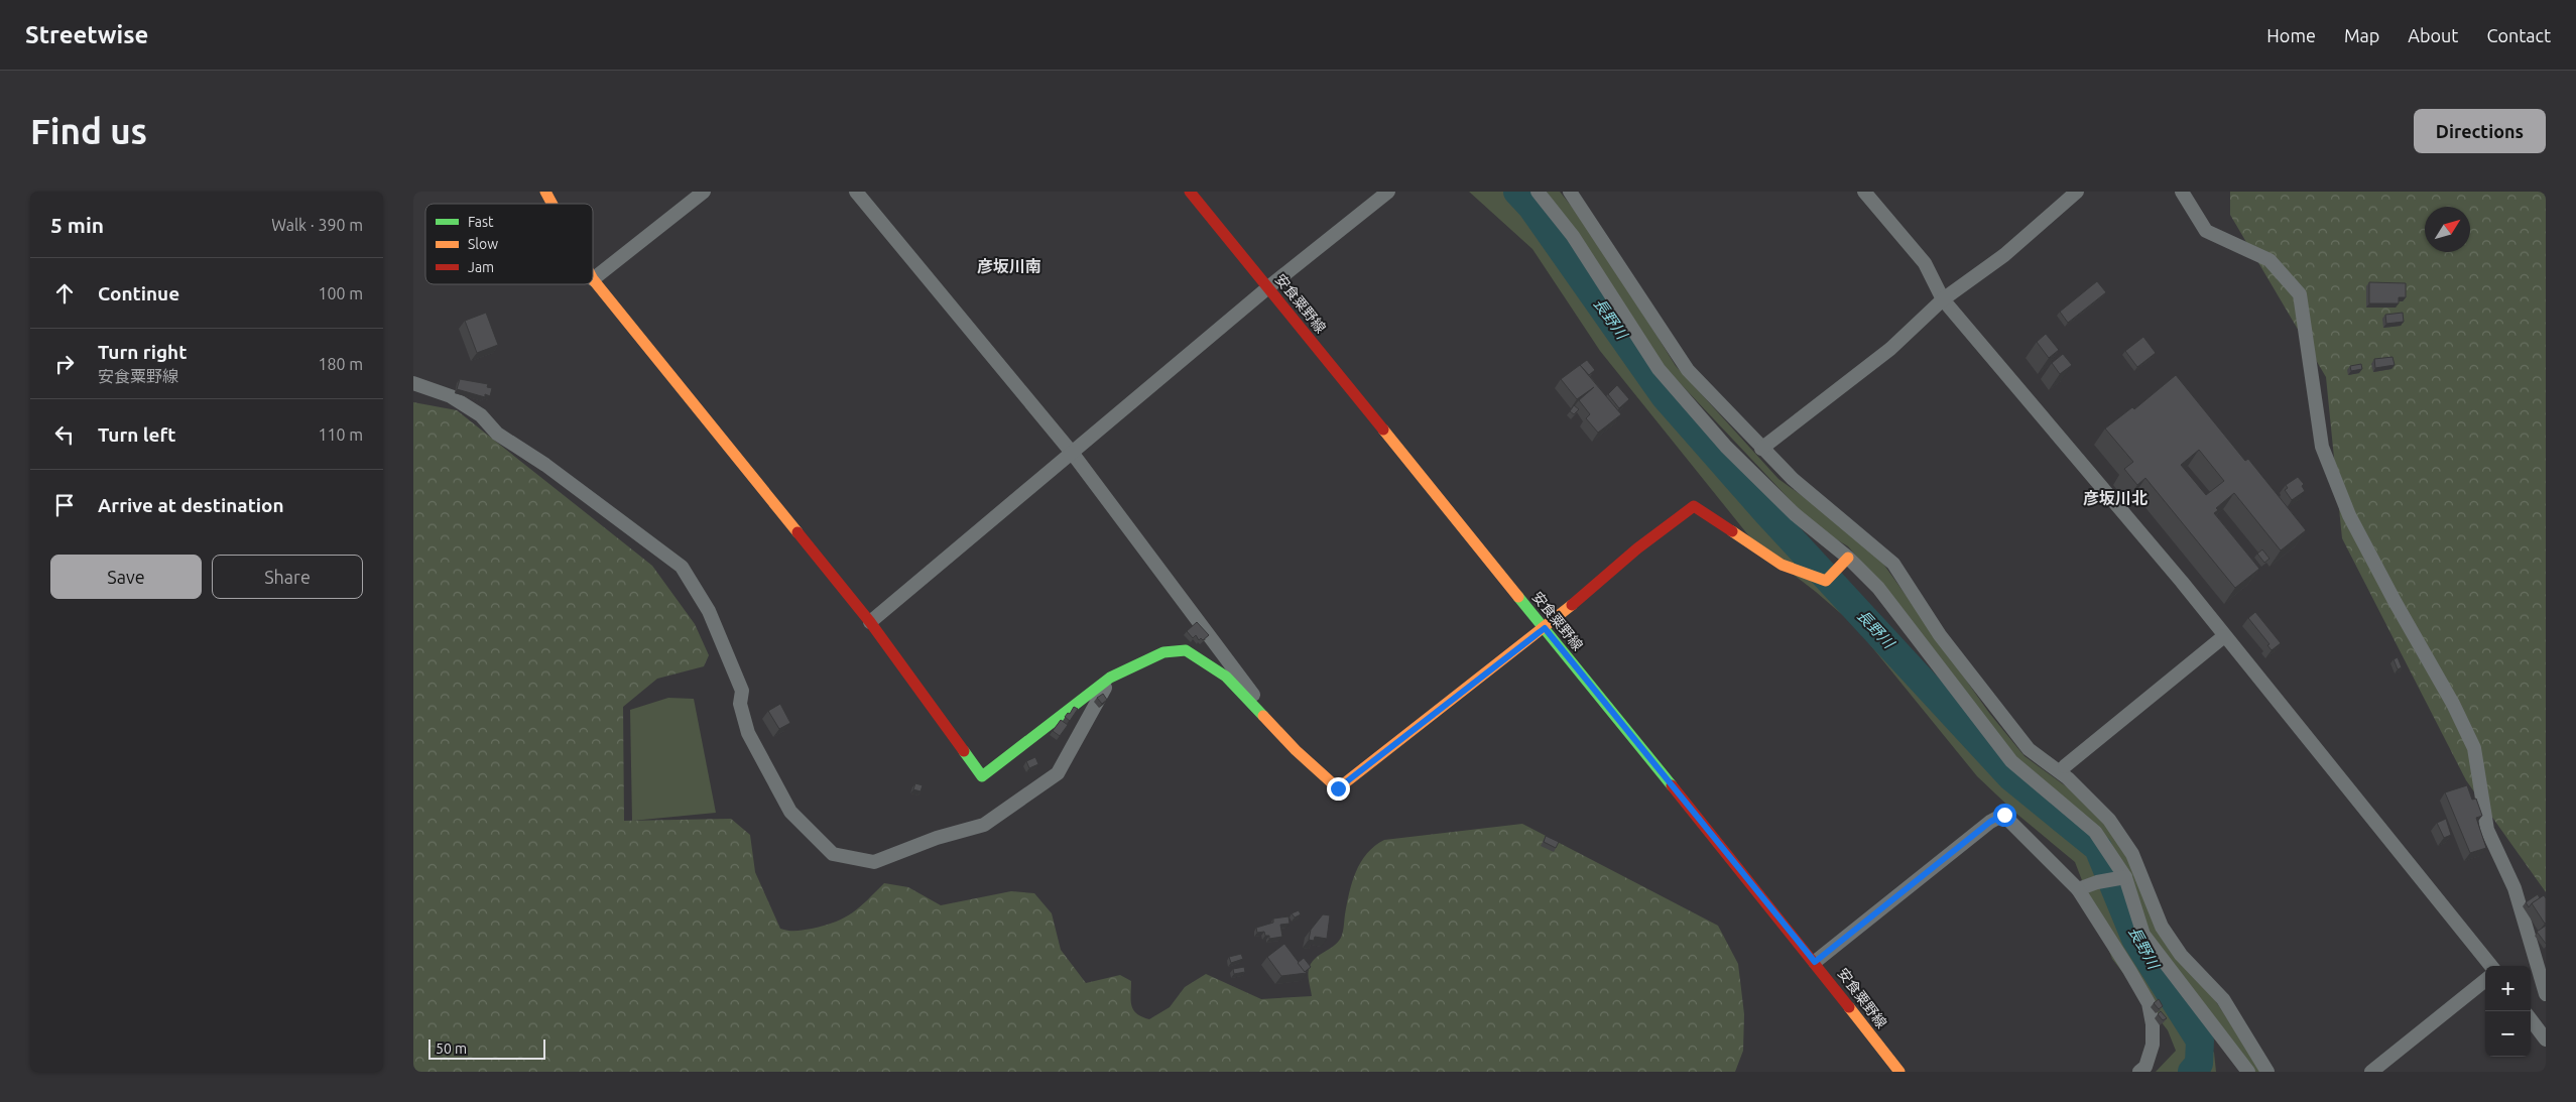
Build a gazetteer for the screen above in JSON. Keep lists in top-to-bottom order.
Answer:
{
  "streets": {
    "street": ["安食粟野線"]
  },
  "districts": ["彦坂川南", "彦坂川北"],
  "water": ["長野川"],
  "legend": ["Fast", "Slow", "Jam"],
  "scale_bar": "50 m",
  "north": "top right",
  "page": {
    "header": "Streetwise",
    "nav": [
      "Home",
      "Map",
      "About",
      "Contact"
    ],
    "buttons": [
      "Directions",
      ["Save", "Share"]
    ],
    "title": "Find us",
    "heading": ["5 min", "Walk · 390 m"],
    "list": [
      ["Continue", "100 m"],
      ["Turn right", "安食粟野線", "180 m"],
      ["Turn left", "110 m"],
      "Arrive at destination"
    ],
    "map_buttons": ["+", "−"],
    "scale": "50 m"
  }
}
